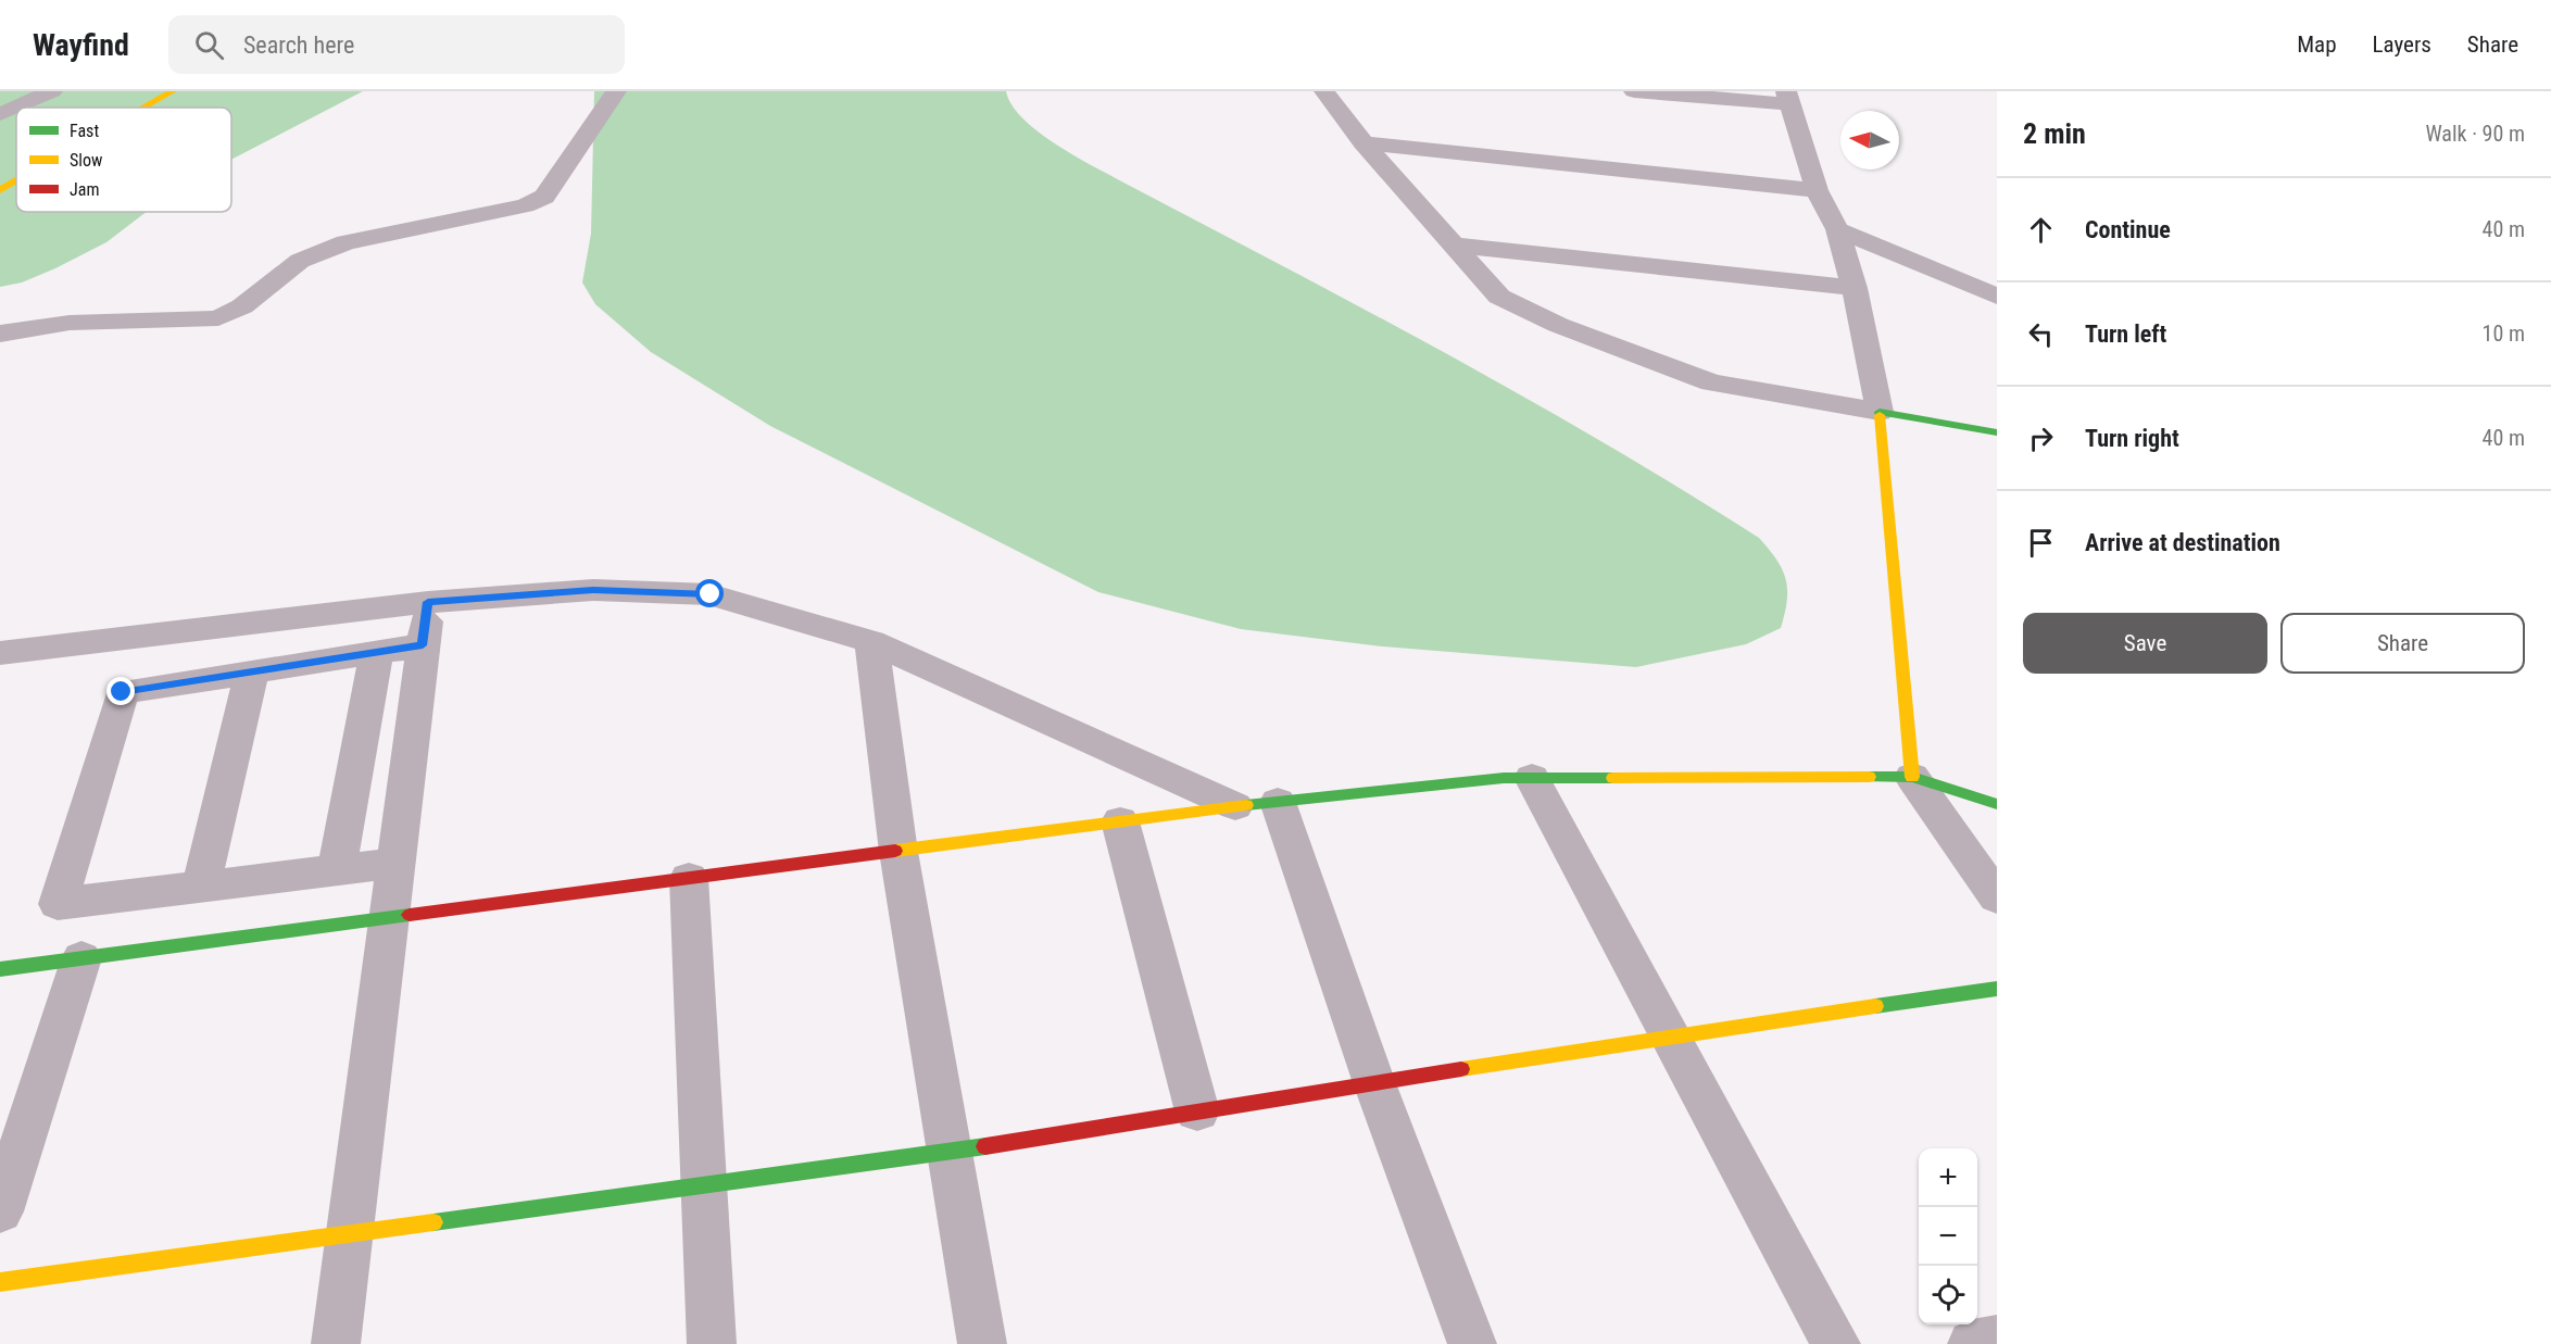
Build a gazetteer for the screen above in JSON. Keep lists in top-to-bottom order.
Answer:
{
  "legend": ["Fast", "Slow", "Jam"],
  "north": "left",
  "page": {
    "header": "Wayfind",
    "search": "Search here",
    "nav": ["Map", "Layers", "Share"],
    "heading": ["2 min", "Walk · 90 m"],
    "list": [
      ["Continue", "40 m"],
      ["Turn left", "10 m"],
      ["Turn right", "40 m"],
      "Arrive at destination"
    ],
    "buttons": ["Save", "Share"],
    "map_buttons": ["+", "−"]
  }
}
